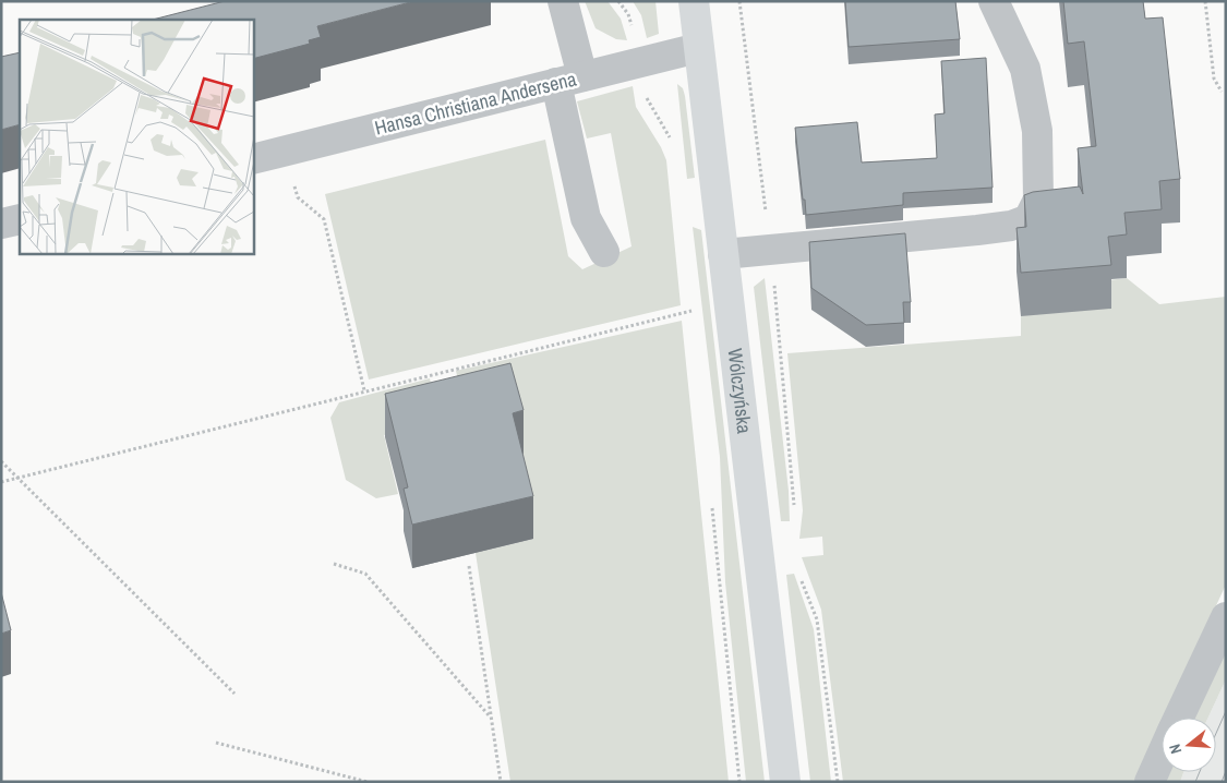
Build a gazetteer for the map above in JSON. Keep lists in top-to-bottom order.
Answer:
{
  "streets": {
    "main road": ["Wólczyńska"],
    "street": ["Hansa Christiana Andersena"]
  },
  "crossings": [
    ["Hansa Christiana Andersena", "Wólczyńska"]
  ],
  "north": "left"
}
